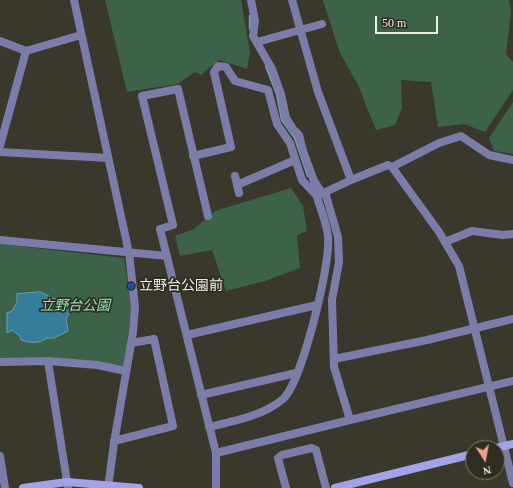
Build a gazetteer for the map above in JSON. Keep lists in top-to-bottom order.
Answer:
{
  "parks": ["立野台公園"],
  "places": ["立野台公園前"],
  "scale_bar": "50 m",
  "north": "bottom"
}
